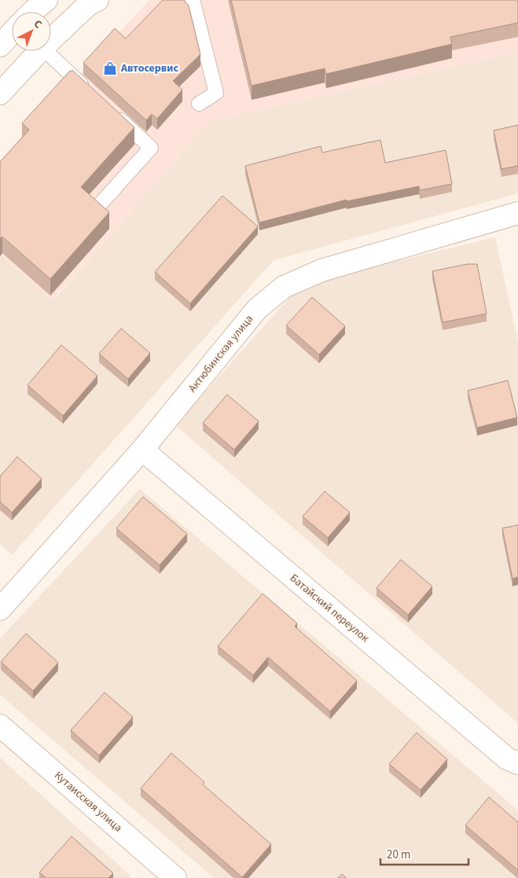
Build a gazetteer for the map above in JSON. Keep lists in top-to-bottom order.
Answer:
{
  "streets": {
    "street": ["Актюбинская улица", "Батайский переулок", "Кутаисская улица"]
  },
  "crossings": [
    ["Актюбинская улица", "Батайский переулок"]
  ],
  "places": {
    "shop": ["Автосервис"]
  },
  "scale_bar": "20 m",
  "north": "top right"
}
